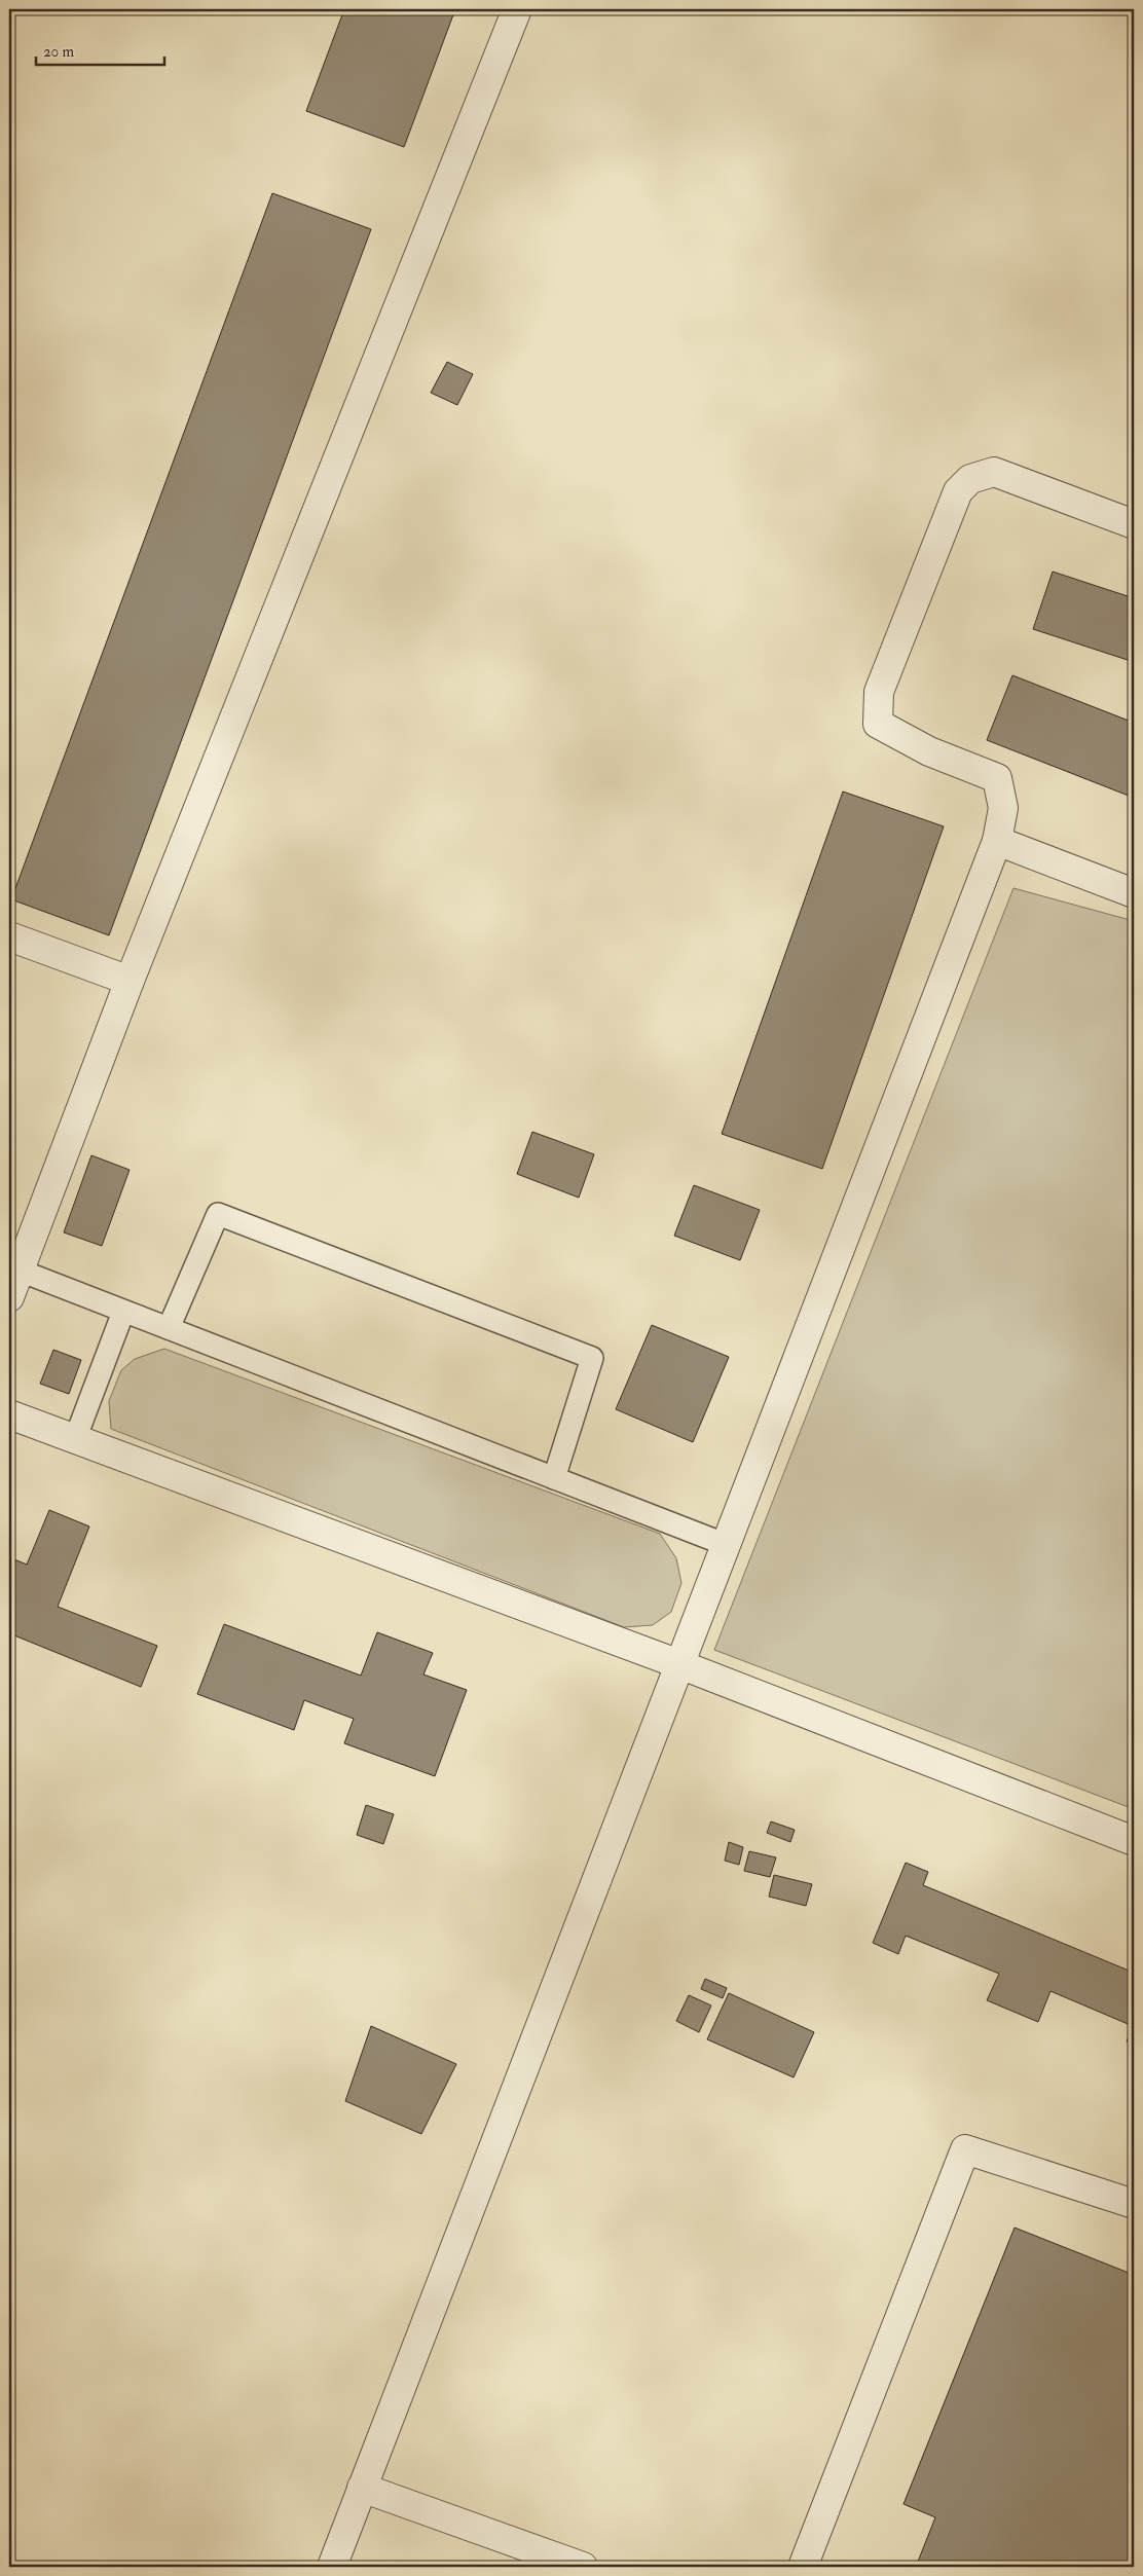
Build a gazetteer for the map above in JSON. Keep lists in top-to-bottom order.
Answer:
{
  "scale_bar": "20 m"
}
